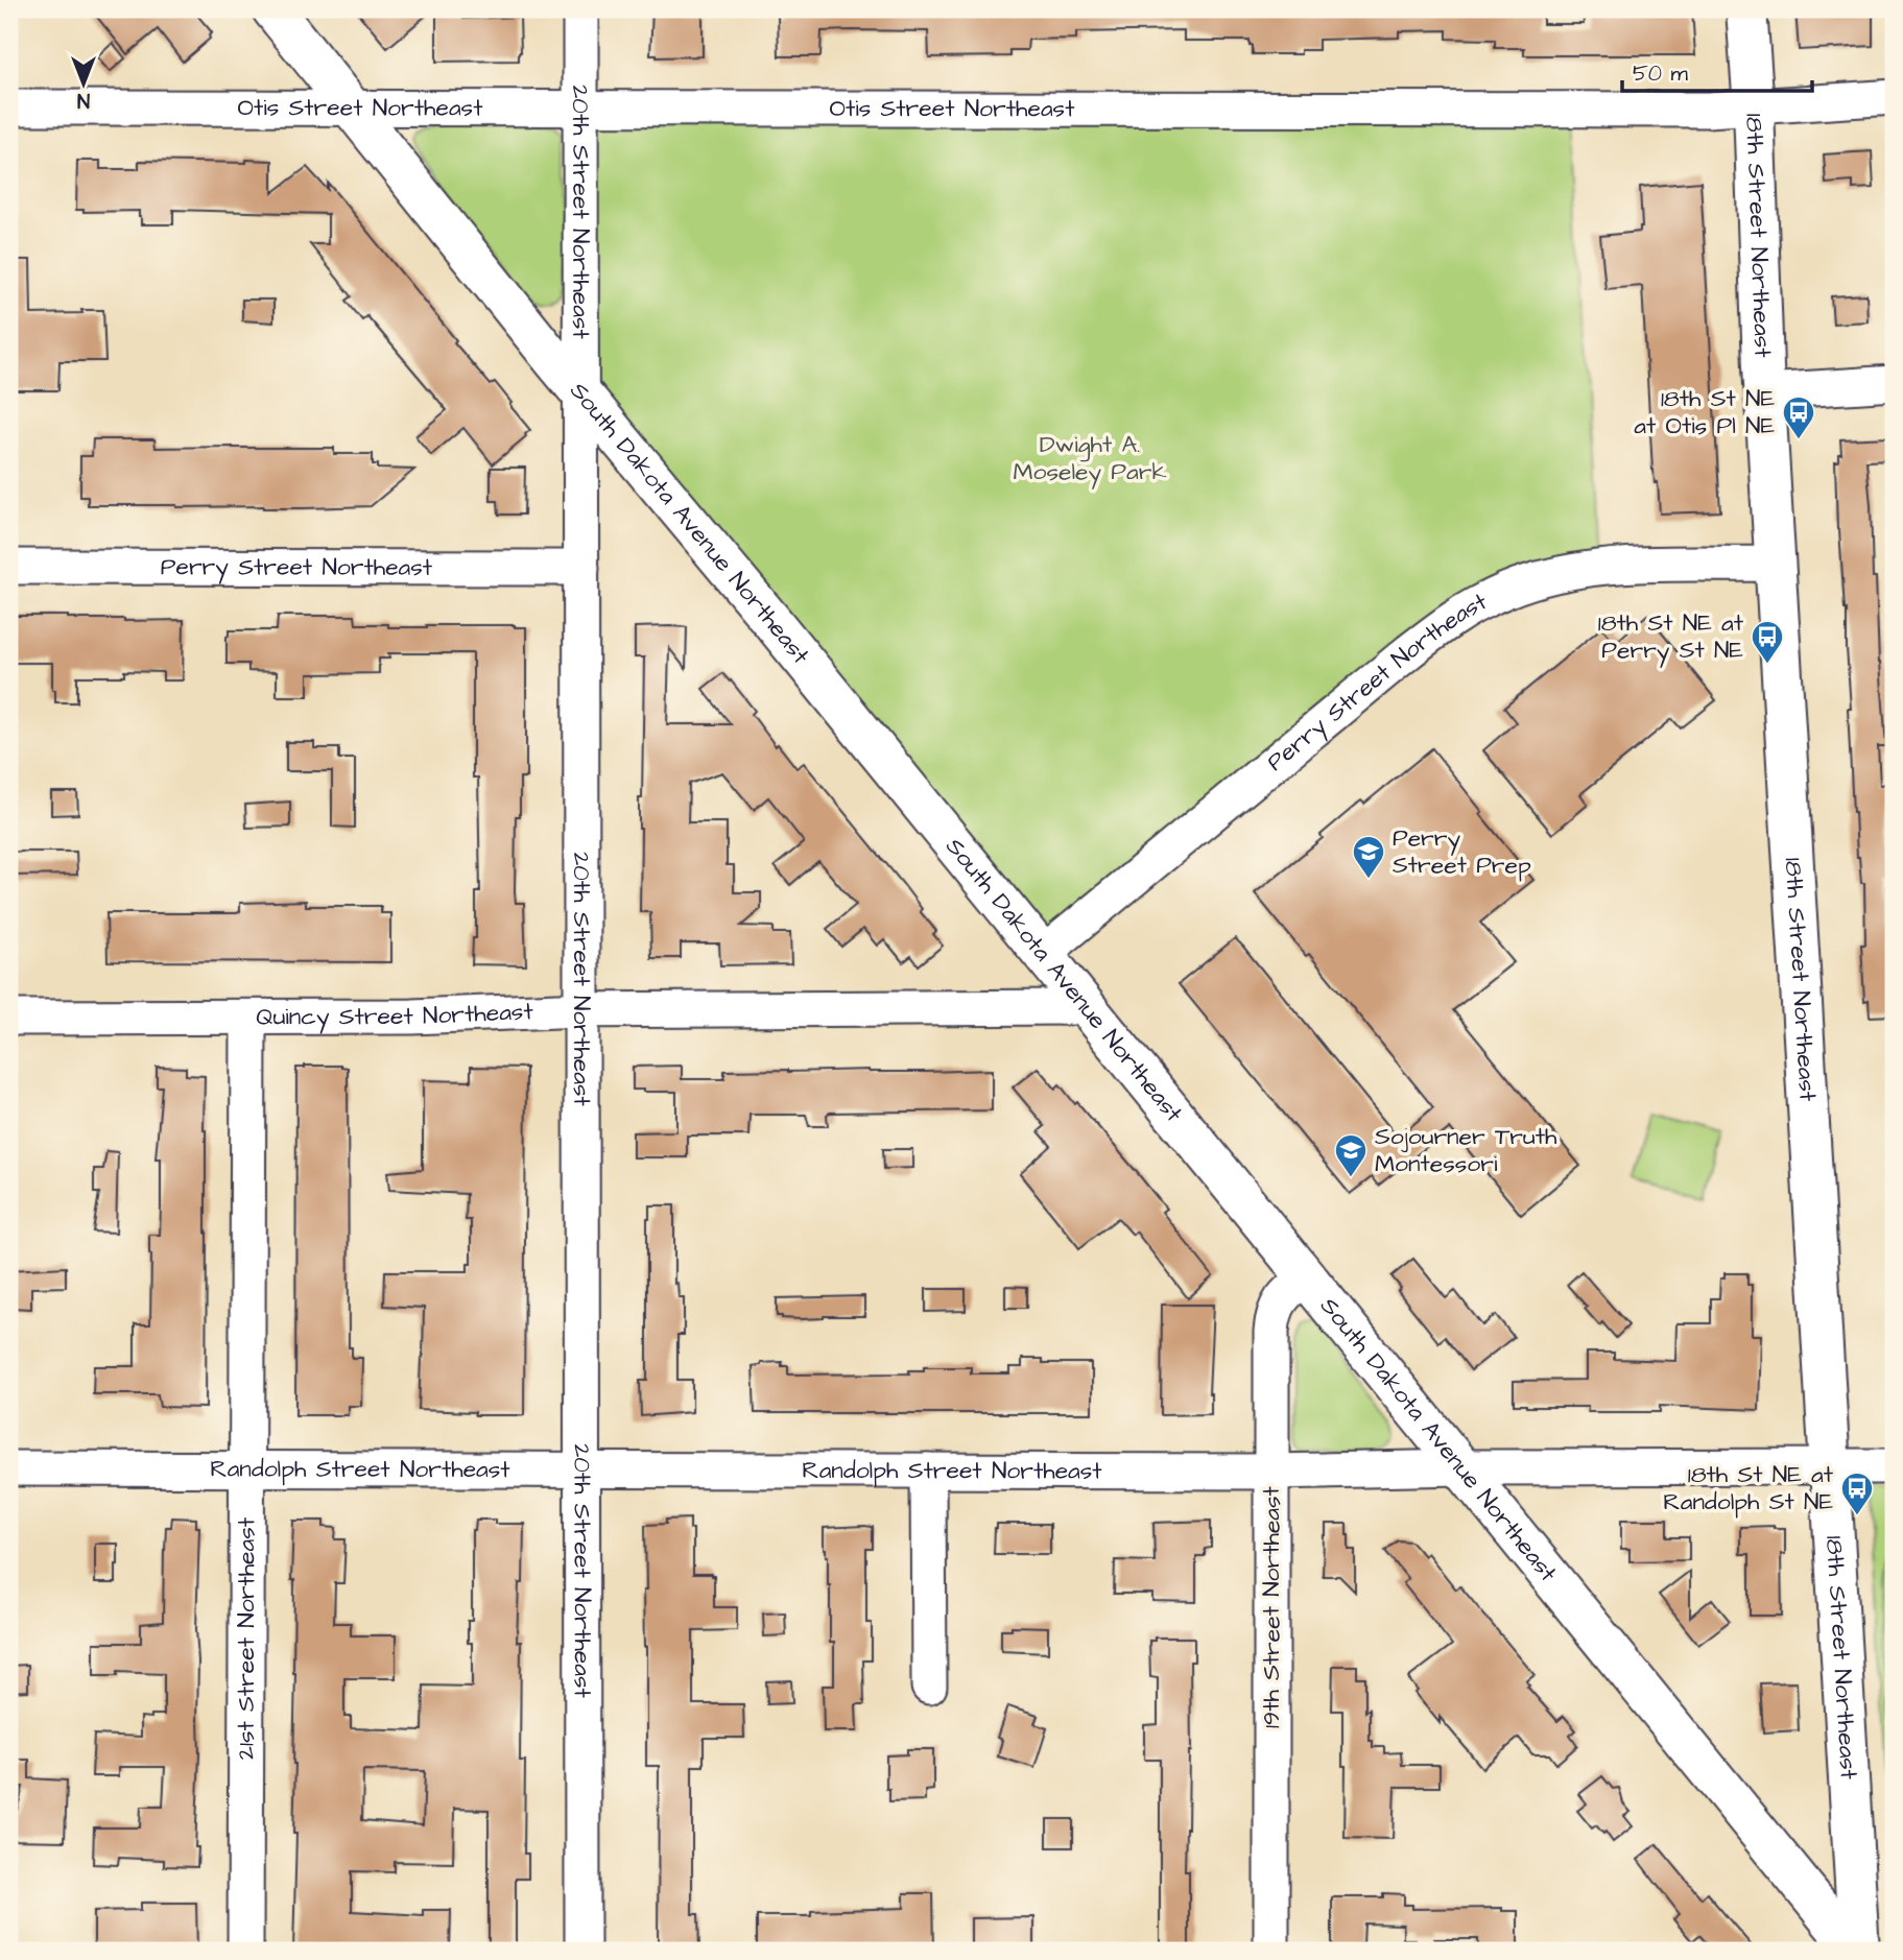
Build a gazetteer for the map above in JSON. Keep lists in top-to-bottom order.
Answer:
{
  "streets": {
    "main road": ["18th Street Northeast", "South Dakota Avenue Northeast"],
    "street": [
      "Otis Street Northeast",
      "20th Street Northeast",
      "Perry Street Northeast",
      "Quincy Street Northeast",
      "Randolph Street Northeast",
      "19th Street Northeast",
      "21st Street Northeast"
    ]
  },
  "crossings": [
    ["Otis Street Northeast", "20th Street Northeast"],
    ["Otis Street Northeast", "18th Street Northeast"],
    ["Otis Street Northeast", "South Dakota Avenue Northeast"],
    ["20th Street Northeast", "South Dakota Avenue Northeast"],
    ["20th Street Northeast", "Perry Street Northeast"],
    ["20th Street Northeast", "Quincy Street Northeast"],
    ["20th Street Northeast", "Randolph Street Northeast"],
    ["18th Street Northeast", "South Dakota Avenue Northeast"],
    ["18th Street Northeast", "Perry Street Northeast"],
    ["18th Street Northeast", "Randolph Street Northeast"],
    ["South Dakota Avenue Northeast", "Perry Street Northeast"],
    ["South Dakota Avenue Northeast", "Quincy Street Northeast"],
    ["South Dakota Avenue Northeast", "Randolph Street Northeast"],
    ["South Dakota Avenue Northeast", "19th Street Northeast"],
    ["Quincy Street Northeast", "21st Street Northeast"],
    ["Randolph Street Northeast", "19th Street Northeast"],
    ["Randolph Street Northeast", "21st Street Northeast"]
  ],
  "parks": ["Dwight A. Moseley Park"],
  "places": {
    "bus stop": ["18th St NE at Otis Pl NE", "18th St NE at Perry St NE", "18th St NE at Randolph St NE"],
    "school or university": ["Perry Street Prep", "Sojourner Truth Montessori"]
  },
  "scale_bar": "50 m",
  "north": "bottom"
}
